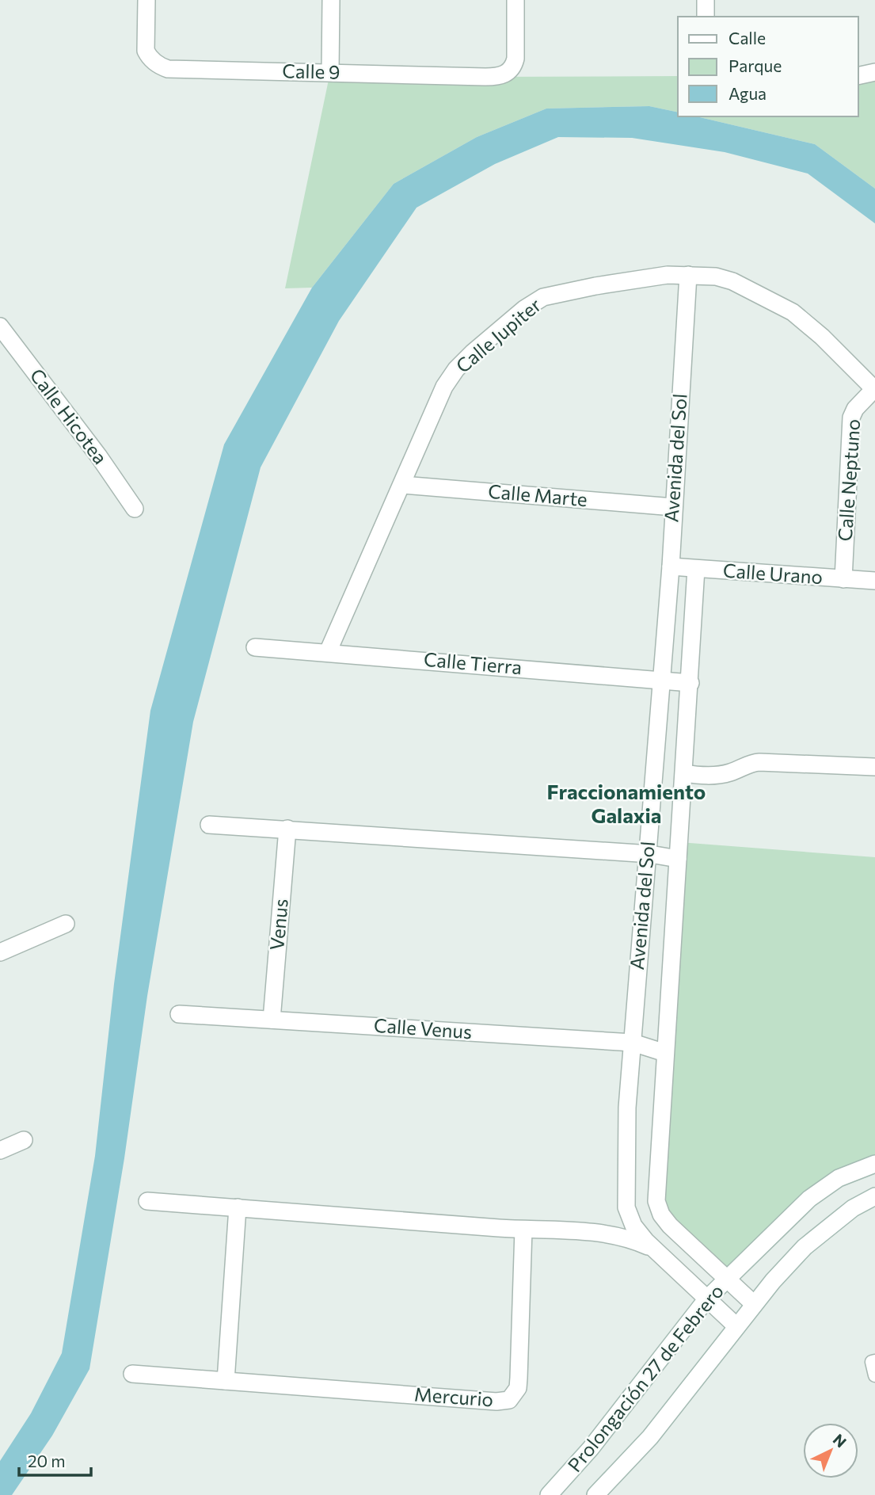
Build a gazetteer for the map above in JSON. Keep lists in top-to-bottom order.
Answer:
{
  "streets": {
    "street": [
      "Calle 9",
      "Calle Jupiter",
      "Calle Hicotea",
      "Avenida del Sol",
      "Calle Neptuno",
      "Calle Marte",
      "Calle Urano",
      "Calle Tierra",
      "Venus",
      "Calle Venus",
      "Prolongación 27 de Febrero",
      "Mercurio"
    ]
  },
  "crossings": [
    ["Calle Jupiter", "Avenida del Sol"],
    ["Calle Jupiter", "Calle Neptuno"],
    ["Calle Jupiter", "Calle Marte"],
    ["Calle Jupiter", "Calle Tierra"],
    ["Avenida del Sol", "Calle Marte"],
    ["Avenida del Sol", "Calle Urano"],
    ["Avenida del Sol", "Calle Tierra"],
    ["Avenida del Sol", "Calle Venus"],
    ["Avenida del Sol", "Prolongación 27 de Febrero"],
    ["Calle Neptuno", "Calle Urano"],
    ["Venus", "Calle Venus"]
  ],
  "districts": ["Fraccionamiento Galaxia"],
  "legend": ["Calle", "Parque", "Agua"],
  "scale_bar": "20 m",
  "north": "top right"
}
